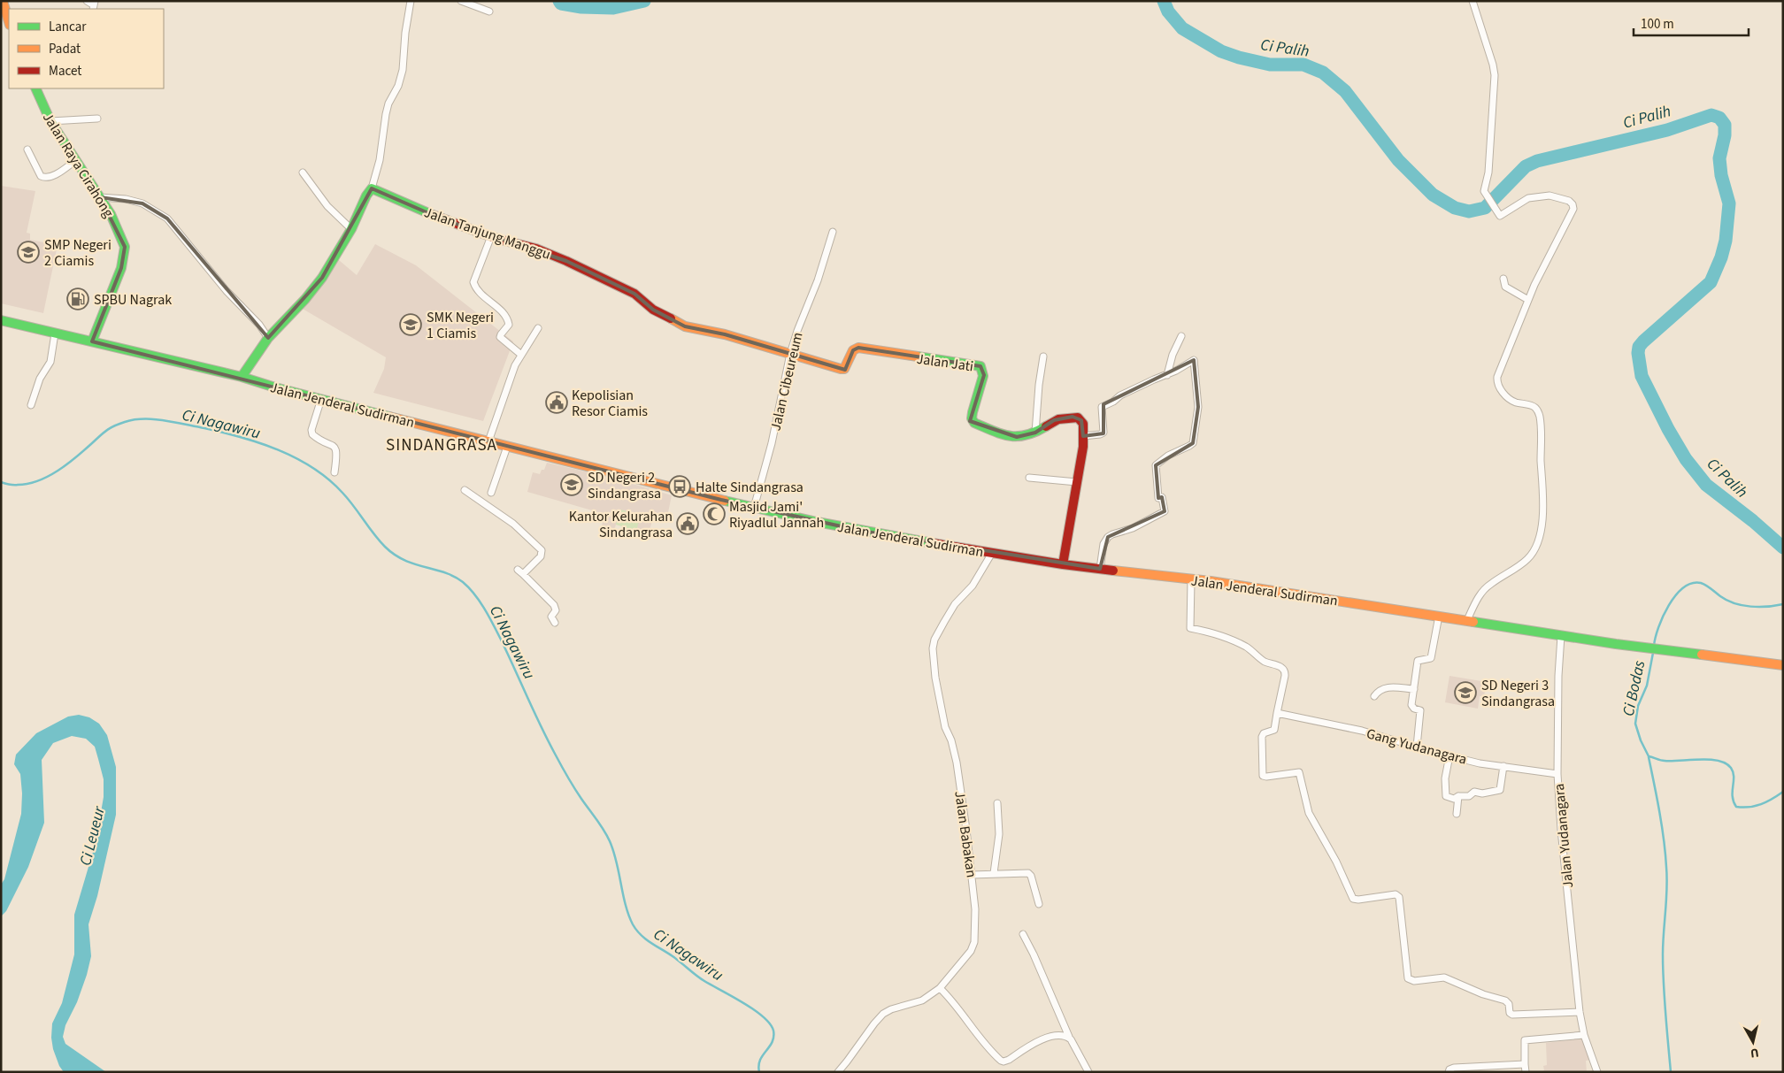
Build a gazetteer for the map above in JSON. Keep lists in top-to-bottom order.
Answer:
{
  "streets": {
    "main road": [
      "Jalan Raya Cirahong",
      "Jalan Tanjung Manggu",
      "Jalan Jati",
      "Jalan Jenderal Sudirman"
    ],
    "street": [
      "Jalan Cibeureum",
      "Gang Yudanagara",
      "Jalan Babakan",
      "Jalan Yudanagara"
    ]
  },
  "crossings": [
    ["Jalan Raya Cirahong", "Jalan Jenderal Sudirman"],
    ["Jalan Tanjung Manggu", "Jalan Jati"],
    ["Jalan Tanjung Manggu", "Jalan Cibeureum"],
    ["Jalan Jati", "Jalan Cibeureum"],
    ["Jalan Jati", "Jalan Jenderal Sudirman"],
    ["Jalan Cibeureum", "Jalan Jenderal Sudirman"],
    ["Jalan Jenderal Sudirman", "Jalan Babakan"],
    ["Jalan Jenderal Sudirman", "Jalan Yudanagara"],
    ["Gang Yudanagara", "Jalan Yudanagara"]
  ],
  "districts": ["SINDANGRASA"],
  "water": [
    "Ci Palih",
    "Ci Nagawiru",
    "Ci Bodas",
    "Ci Leueur"
  ],
  "places": {
    "school or university": [
      "SMP Negeri 2 Ciamis",
      "SMK Negeri 1 Ciamis",
      "SD Negeri 2 Sindangrasa",
      "SD Negeri 3 Sindangrasa"
    ],
    "fuel station": ["SPBU Nagrak"],
    "public building": ["Kepolisian Resor Ciamis", "Kantor Kelurahan Sindangrasa"],
    "bus stop": ["Halte Sindangrasa"],
    "mosque": ["Masjid Jami' Riyadlul Jannah"]
  },
  "legend": ["Lancar", "Padat", "Macet"],
  "scale_bar": "100 m",
  "north": "bottom"
}
